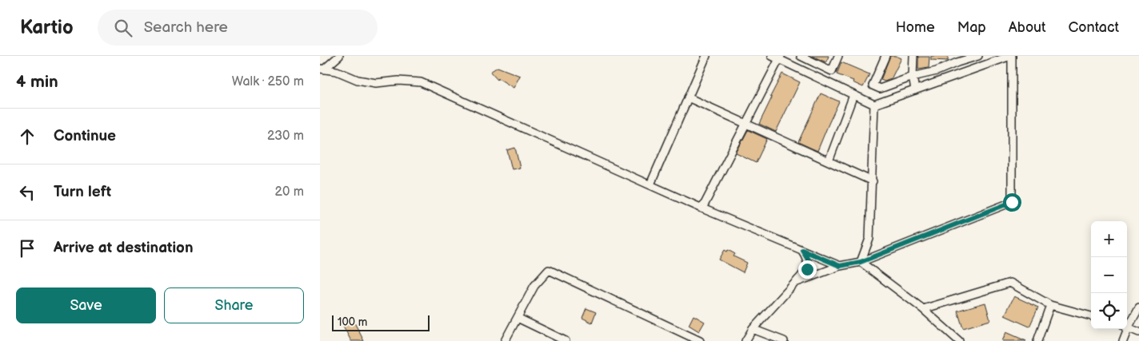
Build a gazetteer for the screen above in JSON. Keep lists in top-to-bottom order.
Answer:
{
  "scale_bar": "100 m",
  "page": {
    "header": "Kartio",
    "search": "Search here",
    "nav": [
      "Home",
      "Map",
      "About",
      "Contact"
    ],
    "heading": ["4 min", "Walk · 250 m"],
    "list": [
      ["Continue", "230 m"],
      ["Turn left", "20 m"],
      "Arrive at destination"
    ],
    "map_buttons": ["+", "−"],
    "buttons": ["Save", "Share"],
    "scale": "100 m"
  }
}
